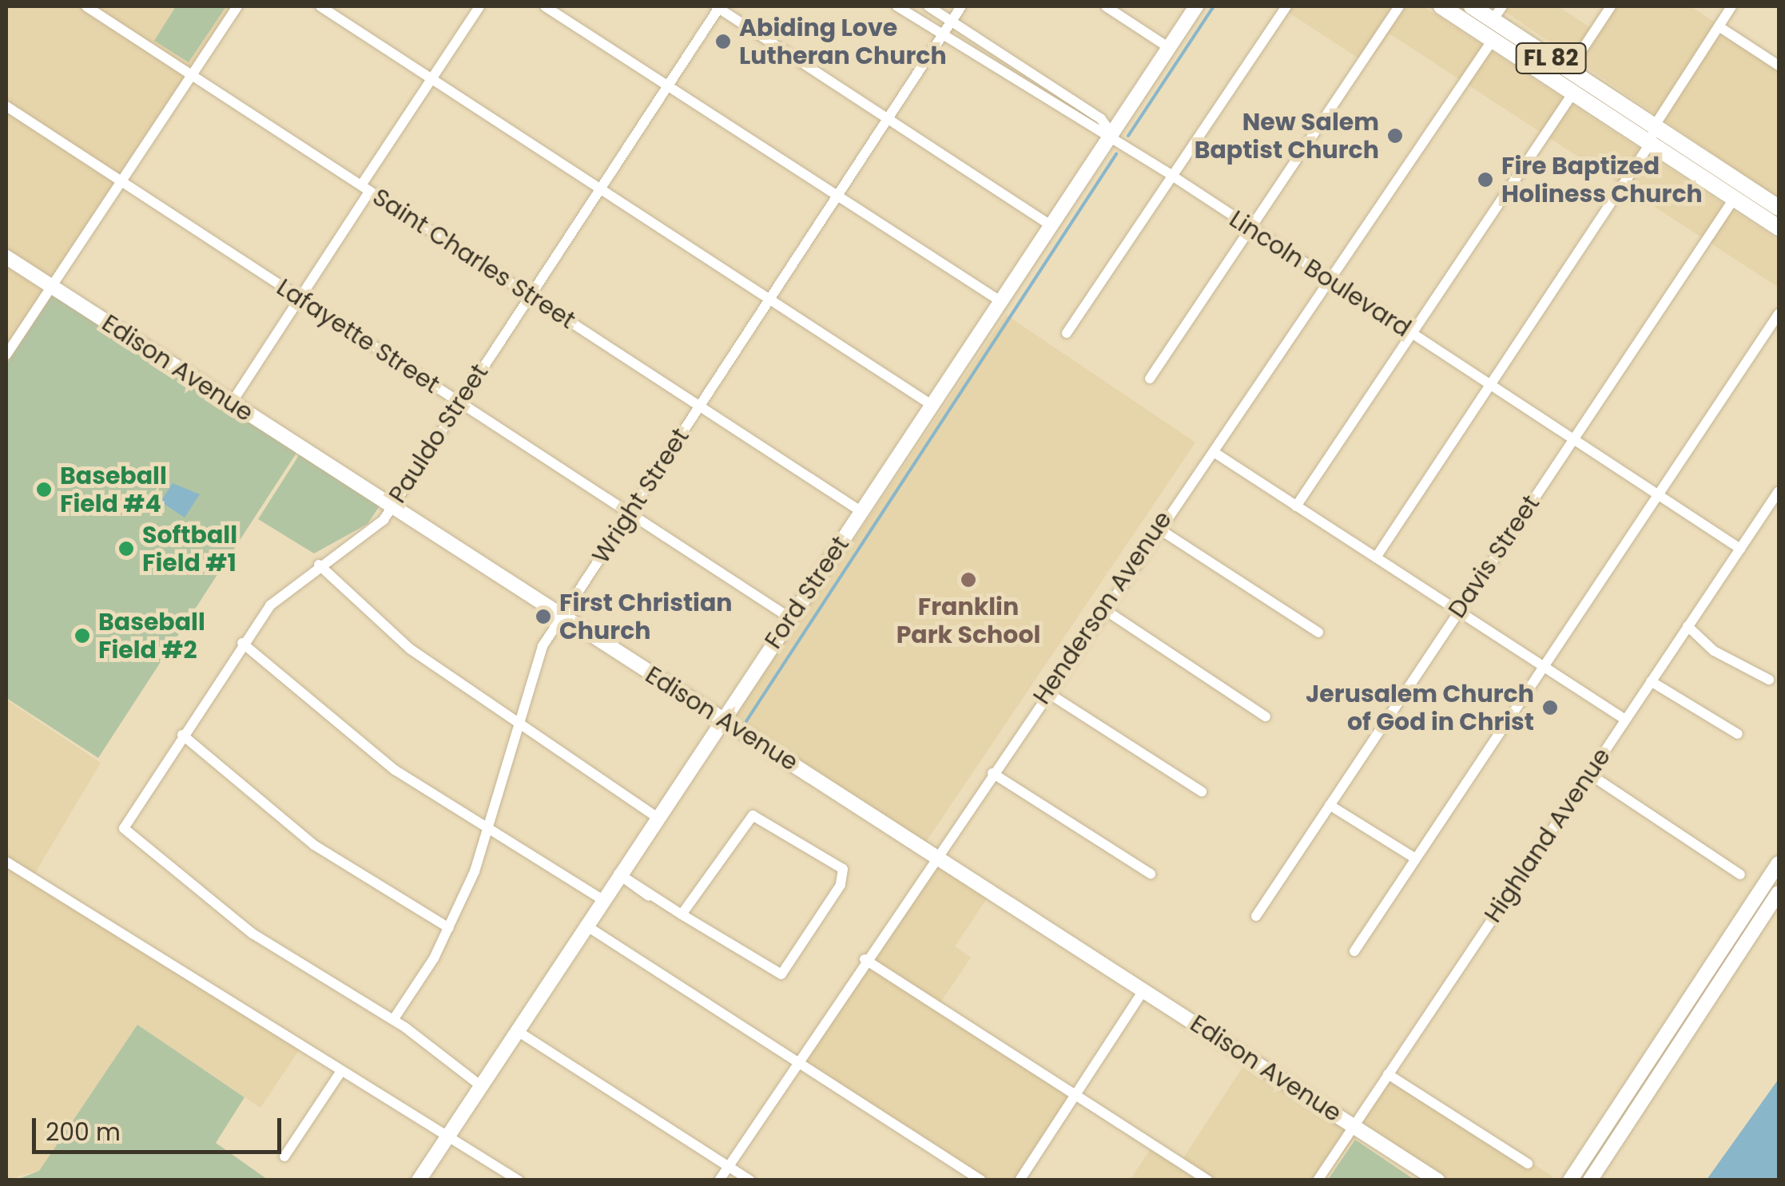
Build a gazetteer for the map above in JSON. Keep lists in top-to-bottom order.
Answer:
{
  "streets": {
    "main road": ["FL 82"],
    "street": [
      "Saint Charles Street",
      "Lincoln Boulevard",
      "Lafayette Street",
      "Edison Avenue",
      "Pauldo Street",
      "Wright Street",
      "Davis Street",
      "Ford Street",
      "Henderson Avenue",
      "Highland Avenue"
    ]
  },
  "crossings": [
    ["FL 82", "Davis Street"],
    ["FL 82", "Henderson Avenue"],
    ["Saint Charles Street", "Pauldo Street"],
    ["Saint Charles Street", "Wright Street"],
    ["Saint Charles Street", "Ford Street"],
    ["Lincoln Boulevard", "Wright Street"],
    ["Lincoln Boulevard", "Davis Street"],
    ["Lincoln Boulevard", "Ford Street"],
    ["Lincoln Boulevard", "Henderson Avenue"],
    ["Lincoln Boulevard", "Highland Avenue"],
    ["Lafayette Street", "Pauldo Street"],
    ["Lafayette Street", "Wright Street"],
    ["Lafayette Street", "Ford Street"],
    ["Edison Avenue", "Pauldo Street"],
    ["Edison Avenue", "Wright Street"],
    ["Edison Avenue", "Ford Street"],
    ["Edison Avenue", "Henderson Avenue"],
    ["Edison Avenue", "Highland Avenue"],
    ["Pauldo Street", "Wright Street"]
  ],
  "places": [
    "Abiding Love Lutheran Church",
    "New Salem Baptist Church",
    "Fire Baptized Holiness Church",
    "Baseball Field #4",
    "Softball Field #1",
    "Franklin Park School",
    "First Christian Church",
    "Baseball Field #2",
    "Jerusalem Church of God in Christ"
  ],
  "scale_bar": "200 m"
}
